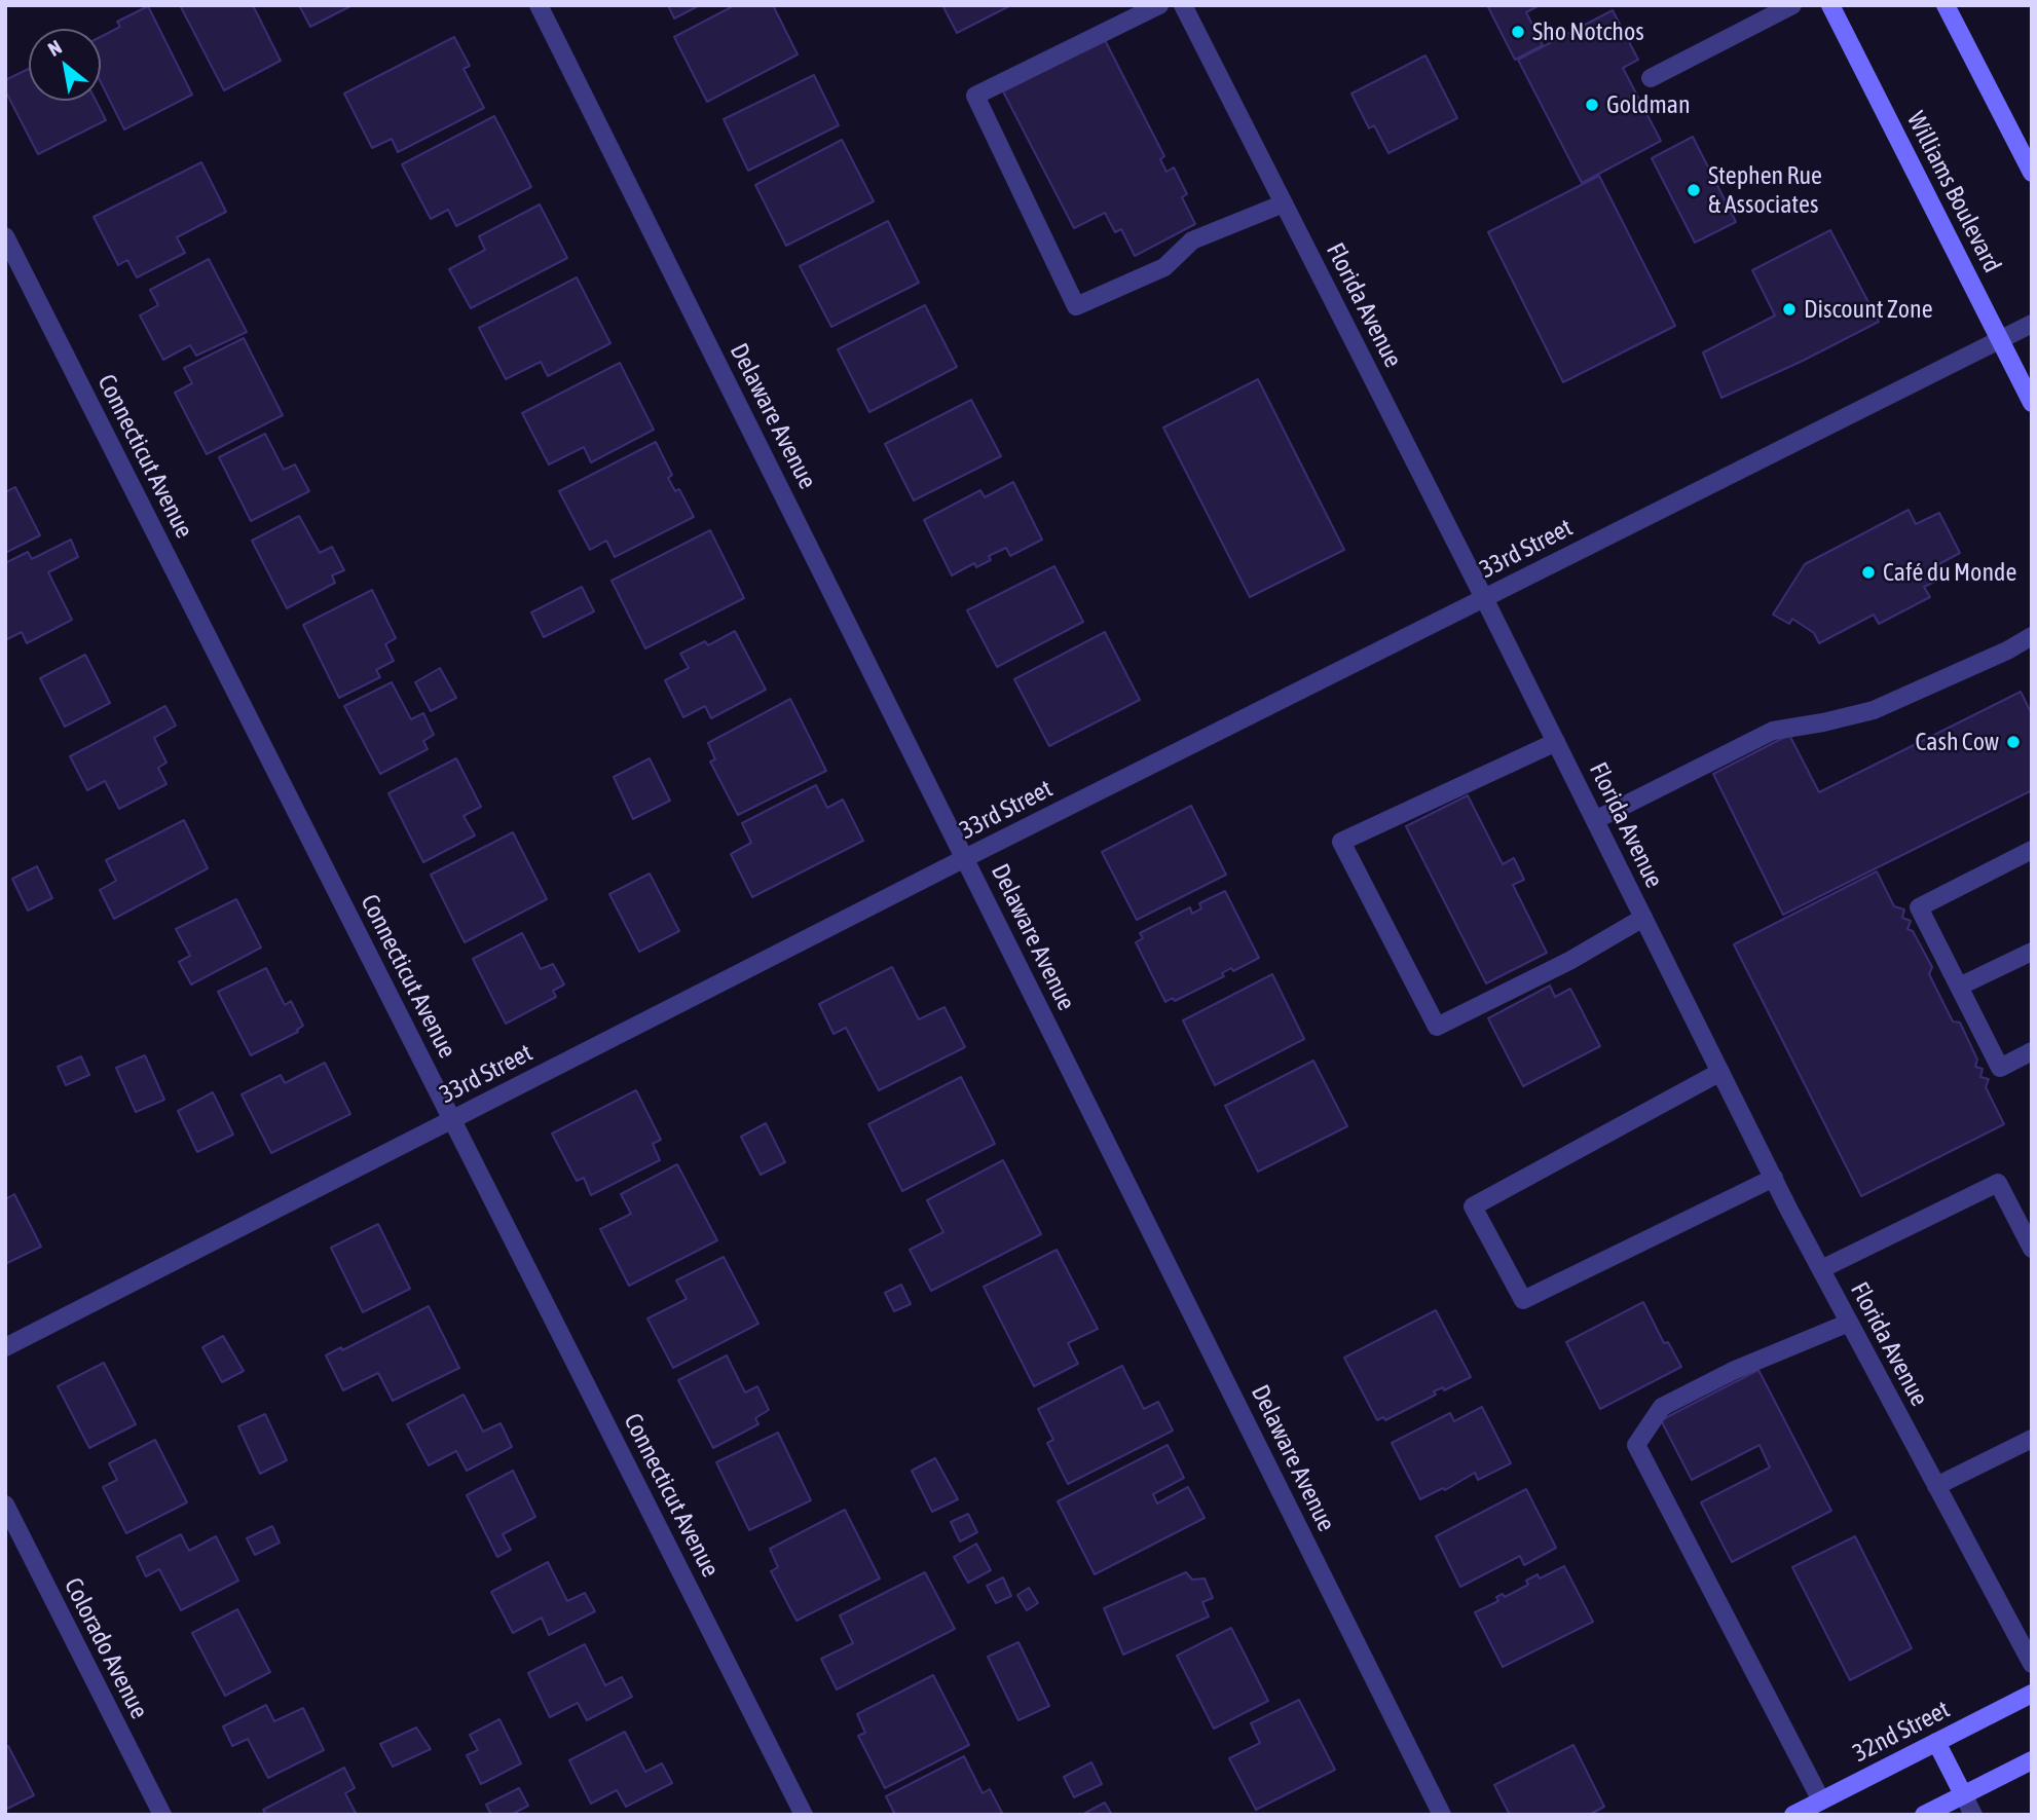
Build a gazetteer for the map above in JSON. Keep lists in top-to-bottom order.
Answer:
{
  "streets": {
    "main road": ["Williams Boulevard", "32nd Street"],
    "street": [
      "Florida Avenue",
      "Delaware Avenue",
      "Connecticut Avenue",
      "33rd Street",
      "Colorado Avenue"
    ]
  },
  "crossings": [
    ["Williams Boulevard", "33rd Street"],
    ["Florida Avenue", "33rd Street"],
    ["Delaware Avenue", "33rd Street"],
    ["Connecticut Avenue", "33rd Street"]
  ],
  "places": [
    "Sho Notchos",
    "Goldman",
    "Stephen Rue & Associates",
    "Discount Zone",
    "Café du Monde",
    "Cash Cow"
  ],
  "north": "top left"
}
